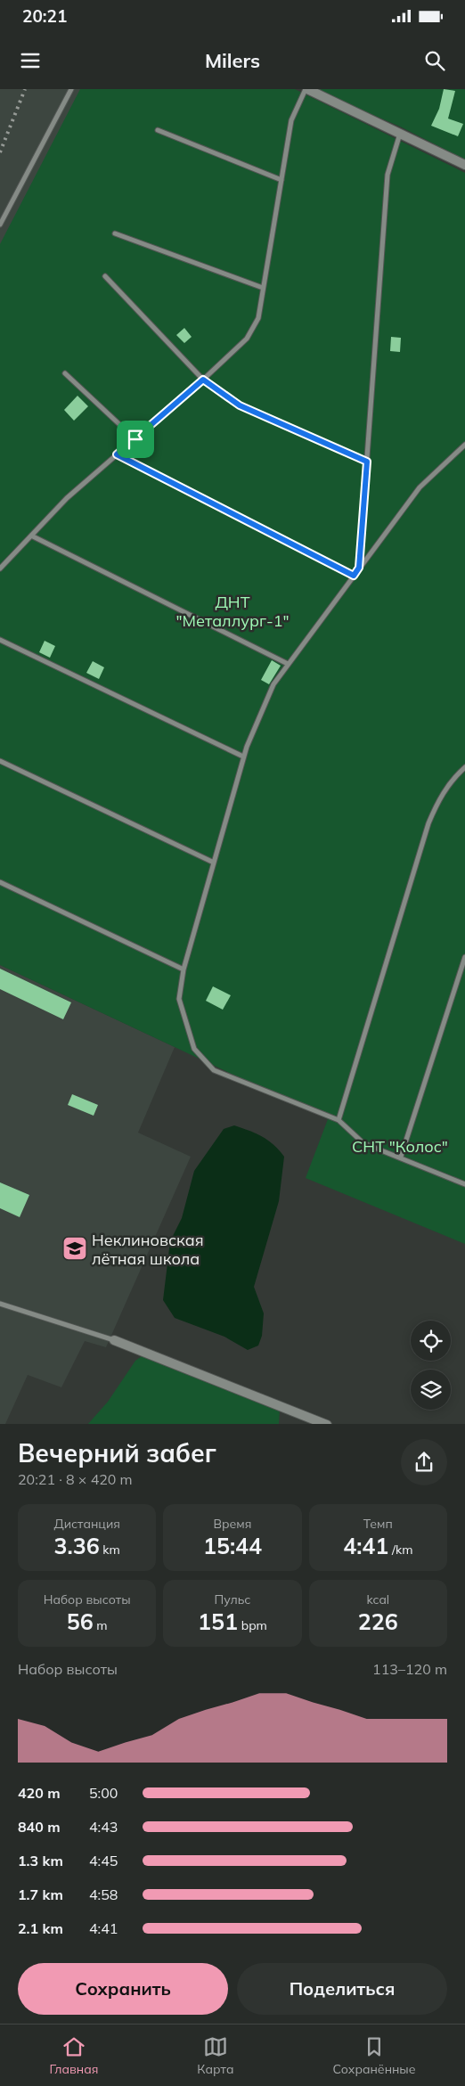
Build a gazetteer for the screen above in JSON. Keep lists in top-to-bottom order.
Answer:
{
  "parks": ["ДНТ \"Металлург-1\"", "СНТ \"Колос\""],
  "places": {
    "school or university": ["Неклиновская лётная школа"]
  },
  "page": {
    "status": "20:21",
    "header": "Milers",
    "heading": ["Вечерний забег", "20:21 · 8 × 420 m"],
    "stats": [
      ["Дистанция", "3.36 km"],
      ["Время", "15:44"],
      ["Темп", "4:41 /km"],
      ["Набор высоты", "56 m"],
      ["Пульс", "151 bpm"],
      ["kcal", "226"]
    ],
    "chart": ["Набор высоты", "113–120 m"],
    "list": [
      {
        "name": "420 m",
        "note": "5:00"
      },
      {
        "name": "840 m",
        "note": "4:43"
      },
      {
        "name": "1.3 km",
        "note": "4:45"
      },
      {
        "name": "1.7 km",
        "note": "4:58"
      },
      {
        "name": "2.1 km",
        "note": "4:41"
      }
    ],
    "buttons": ["Сохранить", "Поделиться"],
    "tabs": ["Главная", "Карта", "Сохранённые"]
  }
}
